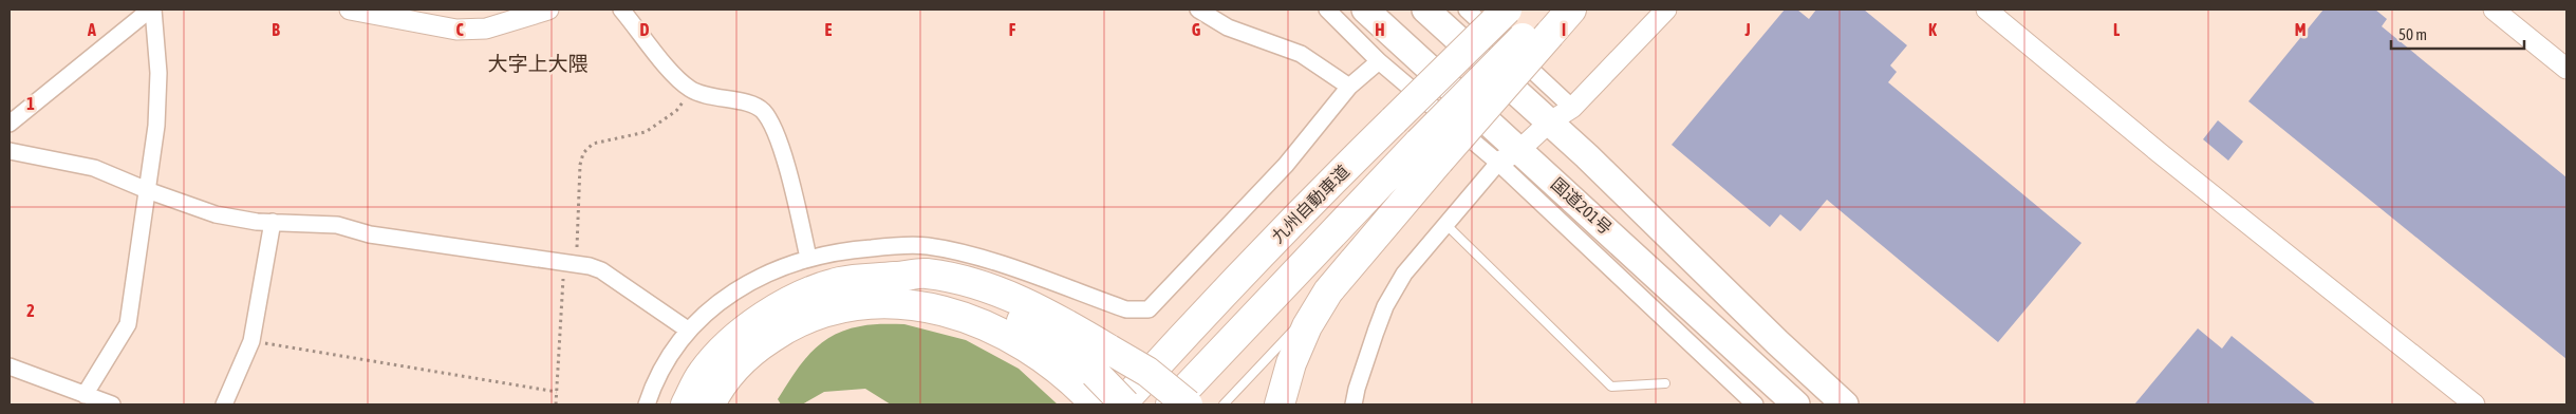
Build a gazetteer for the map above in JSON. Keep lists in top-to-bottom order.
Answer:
{
  "streets": {
    "highway": ["九州自動車道", "国道201号"]
  },
  "districts": ["大字上大隈"],
  "scale_bar": "50 m",
  "grid": {
    "columns": [
      "A",
      "B",
      "C",
      "D",
      "E",
      "F",
      "G",
      "H",
      "I",
      "J",
      "K",
      "L",
      "M"
    ],
    "rows": ["1", "2"]
  }
}
